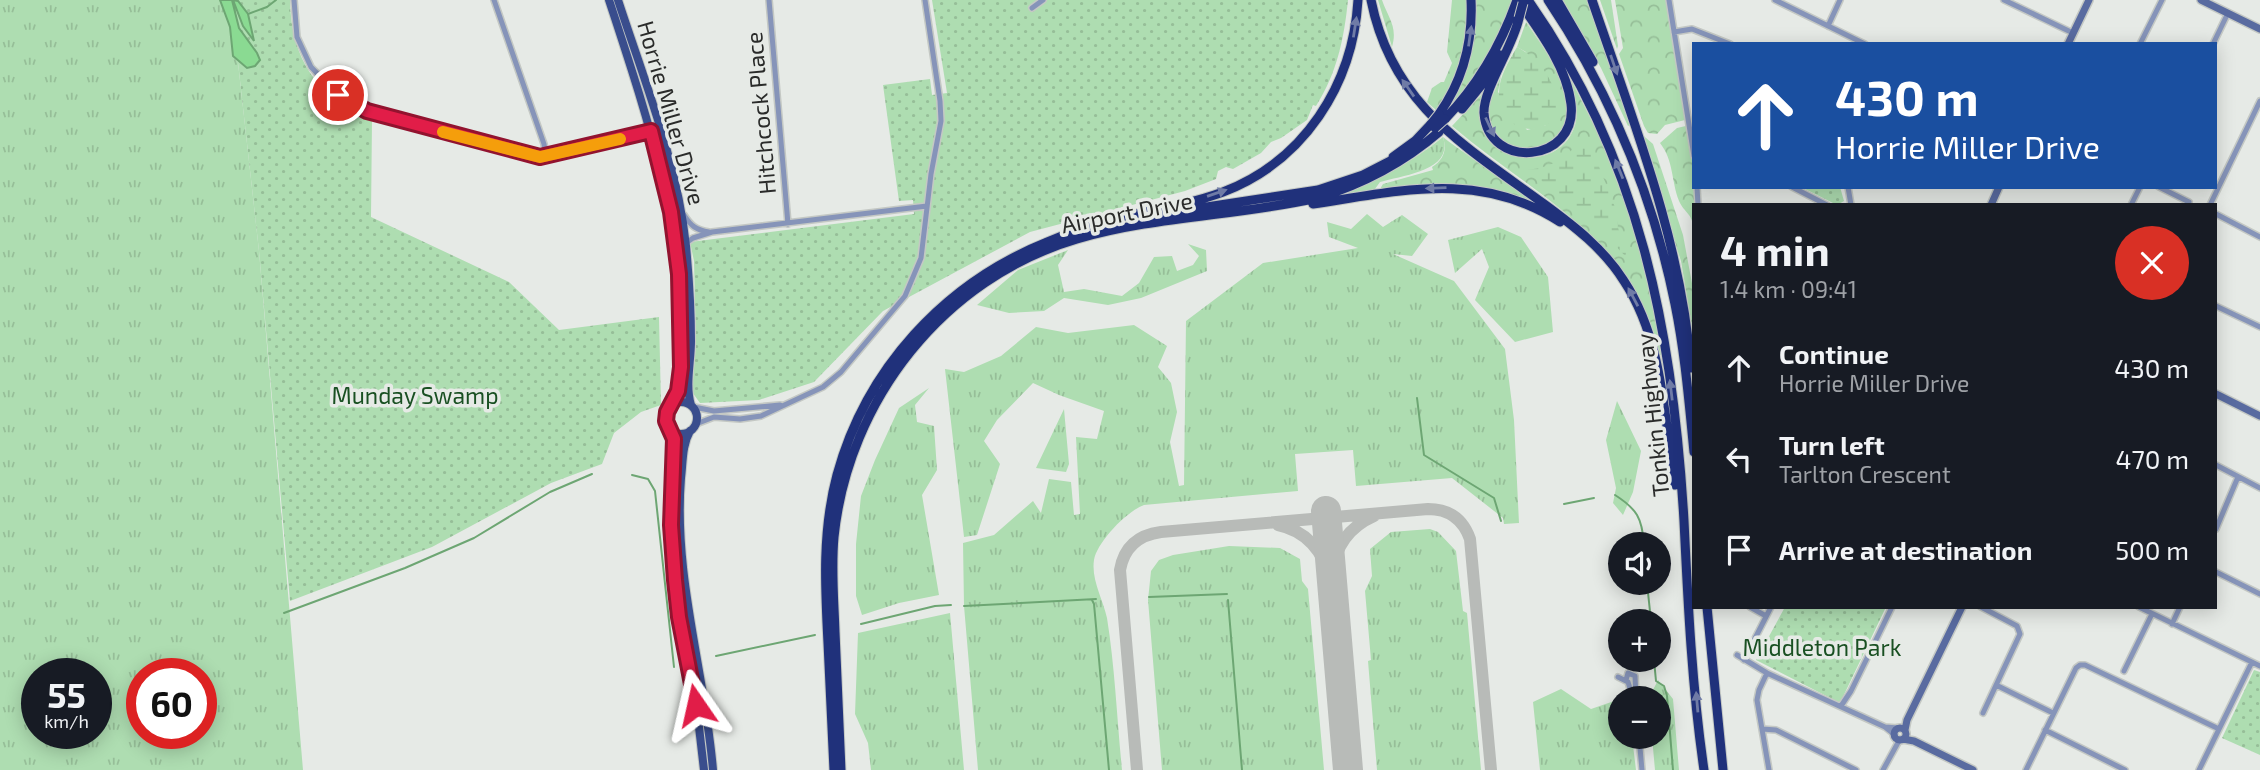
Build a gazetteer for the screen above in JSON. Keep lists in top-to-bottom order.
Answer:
{
  "streets": {
    "highway": ["Airport Drive", "Tonkin Highway"],
    "main road": ["Horrie Miller Drive"],
    "street": ["Hitchcock Place"]
  },
  "crossings": [
    ["Airport Drive", "Tonkin Highway"]
  ],
  "parks": ["Munday Swamp", "Middleton Park"],
  "page": {
    "turn": ["430 m", "Horrie Miller Drive"],
    "heading": ["4 min", "1.4 km · 09:41"],
    "list": [
      {
        "name": "Continue",
        "note": "Horrie Miller Drive",
        "value": "430 m"
      },
      {
        "name": "Turn left",
        "note": "Tarlton Crescent",
        "value": "470 m"
      },
      {
        "name": "Arrive at destination",
        "value": "500 m"
      }
    ],
    "map_buttons": ["+", "−"],
    "speed": "55 km/h",
    "limit": "60"
  }
}
